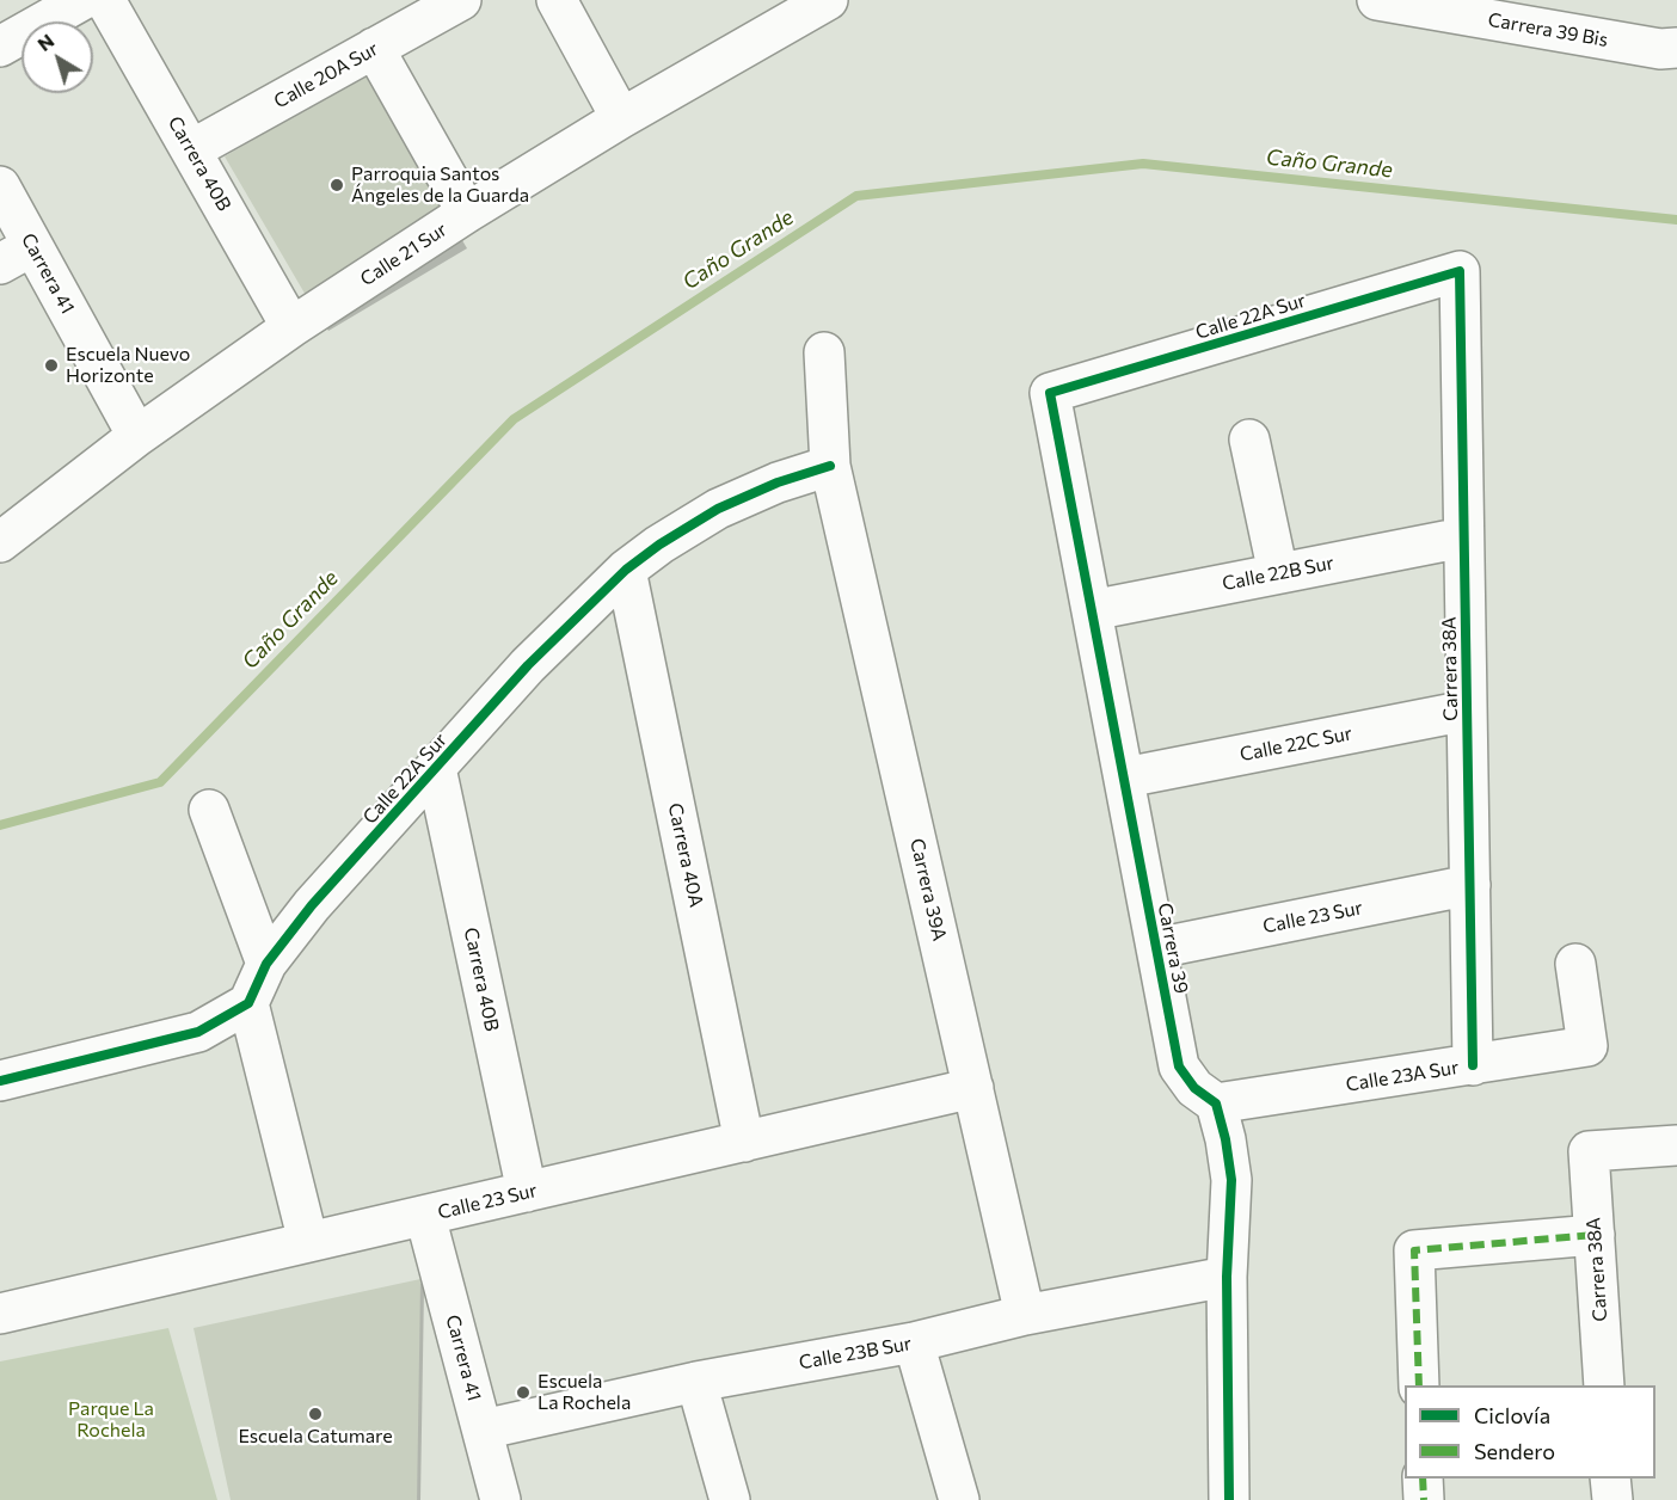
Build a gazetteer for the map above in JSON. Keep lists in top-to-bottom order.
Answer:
{
  "streets": {
    "street": [
      "Carrera 39 Bis",
      "Calle 20A Sur",
      "Carrera 40B",
      "Calle 21 Sur",
      "Carrera 41",
      "Calle 22A Sur",
      "Calle 22B Sur",
      "Carrera 38A",
      "Calle 22C Sur",
      "Carrera 40A",
      "Carrera 39A",
      "Calle 23 Sur",
      "Carrera 39",
      "Calle 23A Sur",
      "Calle 23B Sur"
    ]
  },
  "crossings": [
    ["Calle 20A Sur", "Carrera 40B"],
    ["Carrera 40B", "Calle 21 Sur"],
    ["Carrera 40B", "Calle 22A Sur"],
    ["Carrera 40B", "Calle 23 Sur"],
    ["Calle 21 Sur", "Carrera 41"],
    ["Carrera 41", "Calle 23 Sur"],
    ["Carrera 41", "Calle 23B Sur"],
    ["Calle 22A Sur", "Carrera 38A"],
    ["Calle 22A Sur", "Carrera 40A"],
    ["Calle 22A Sur", "Carrera 39A"],
    ["Calle 22A Sur", "Carrera 39"],
    ["Calle 22B Sur", "Carrera 38A"],
    ["Calle 22B Sur", "Carrera 39"],
    ["Carrera 38A", "Calle 22C Sur"],
    ["Carrera 38A", "Calle 23 Sur"],
    ["Carrera 38A", "Calle 23A Sur"],
    ["Calle 22C Sur", "Carrera 39"],
    ["Carrera 40A", "Calle 23 Sur"],
    ["Carrera 39A", "Calle 23 Sur"],
    ["Carrera 39A", "Calle 23B Sur"],
    ["Calle 23 Sur", "Carrera 39"],
    ["Carrera 39", "Calle 23A Sur"]
  ],
  "water": ["Caño Grande"],
  "parks": ["Parque La Rochela"],
  "places": [
    "Parroquia Santos Ángeles de la Guarda",
    "Escuela Nuevo Horizonte",
    "Escuela La Rochela",
    "Escuela Catumare"
  ],
  "legend": ["Ciclovía", "Sendero"],
  "north": "top left"
}
